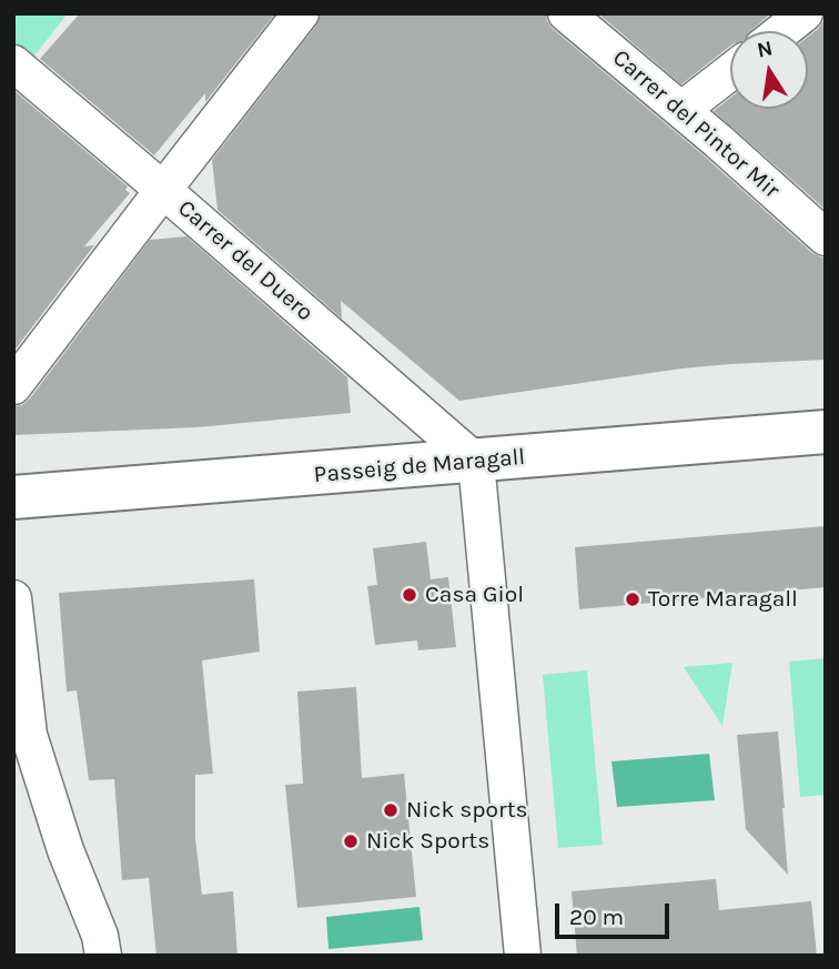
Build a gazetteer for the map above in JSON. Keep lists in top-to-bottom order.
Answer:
{
  "streets": {
    "street": ["Carrer del Pintor Mir", "Carrer del Duero", "Passeig de Maragall"]
  },
  "crossings": [
    ["Carrer del Duero", "Passeig de Maragall"]
  ],
  "places": [
    "Casa Giol",
    "Torre Maragall",
    "Nick sports",
    "Nick Sports"
  ],
  "scale_bar": "20 m",
  "north": "top"
}
